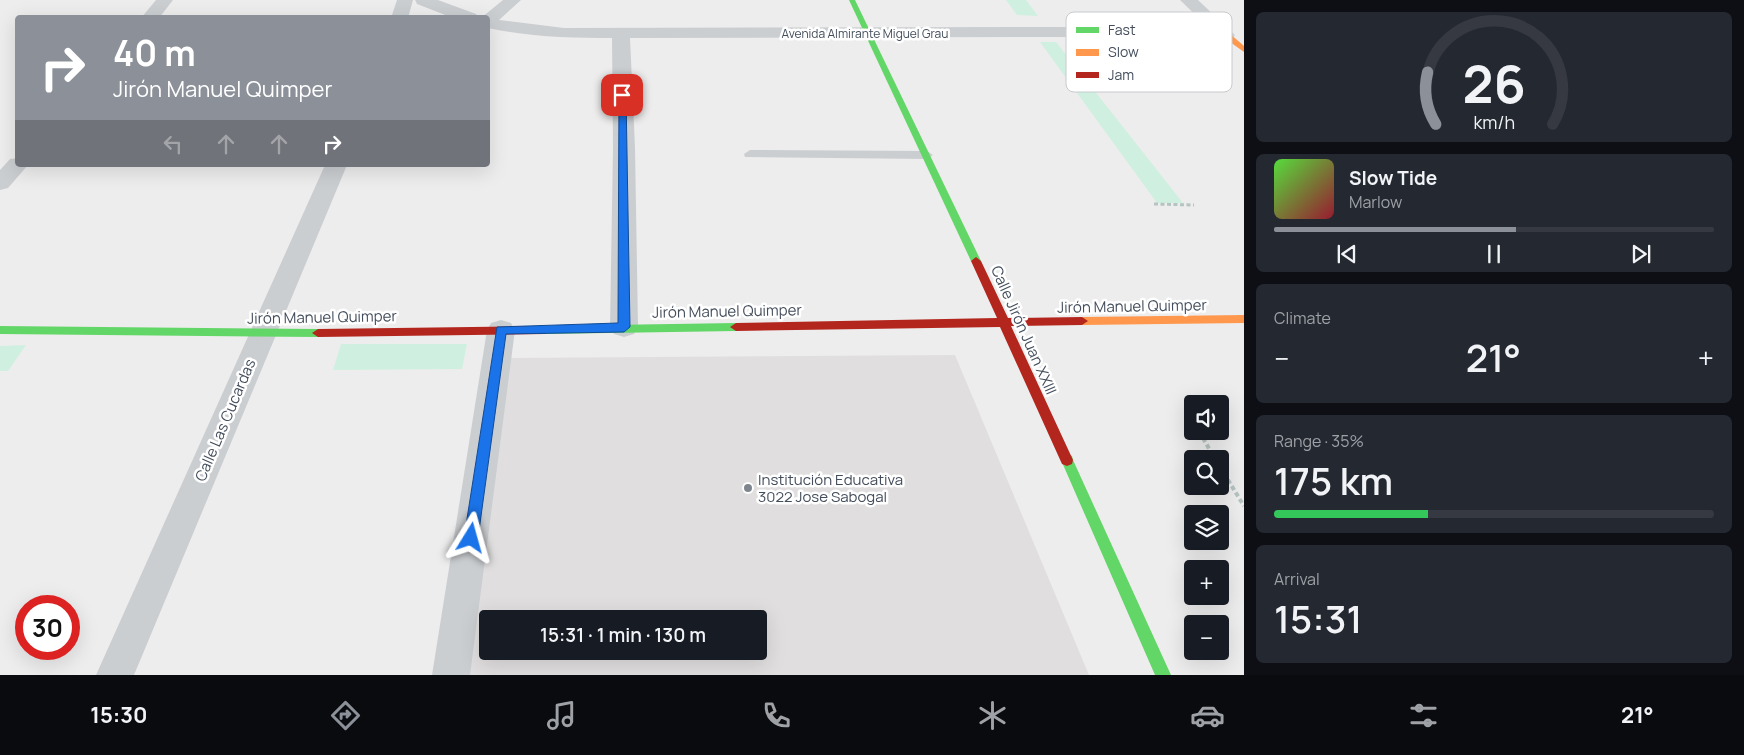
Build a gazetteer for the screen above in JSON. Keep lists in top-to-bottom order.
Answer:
{
  "streets": {
    "street": [
      "Avenida Almirante Miguel Grau",
      "Jirón Manuel Quimper",
      "Calle Jirón Juan XXIII",
      "Calle Las Cucardas"
    ]
  },
  "crossings": [
    ["Avenida Almirante Miguel Grau", "Calle Jirón Juan XXIII"],
    ["Jirón Manuel Quimper", "Calle Jirón Juan XXIII"],
    ["Jirón Manuel Quimper", "Calle Las Cucardas"]
  ],
  "places": ["Institución Educativa 3022 Jose Sabogal"],
  "legend": ["Fast", "Slow", "Jam"],
  "page": {
    "turn": ["40 m", "Jirón Manuel Quimper"],
    "song": ["Slow Tide", "Marlow"],
    "tile": [
      "Climate",
      ["Range · 35%", "175 km"],
      ["Arrival", "15:31"]
    ],
    "heat": ["−", "21°", "+"],
    "map_buttons": ["+", "−"],
    "limit": "30",
    "trip": "15:31 · 1 min · 130 m",
    "tabs": ["15:30", "21°"],
    "gauge": ["26", "km/h"]
  }
}
